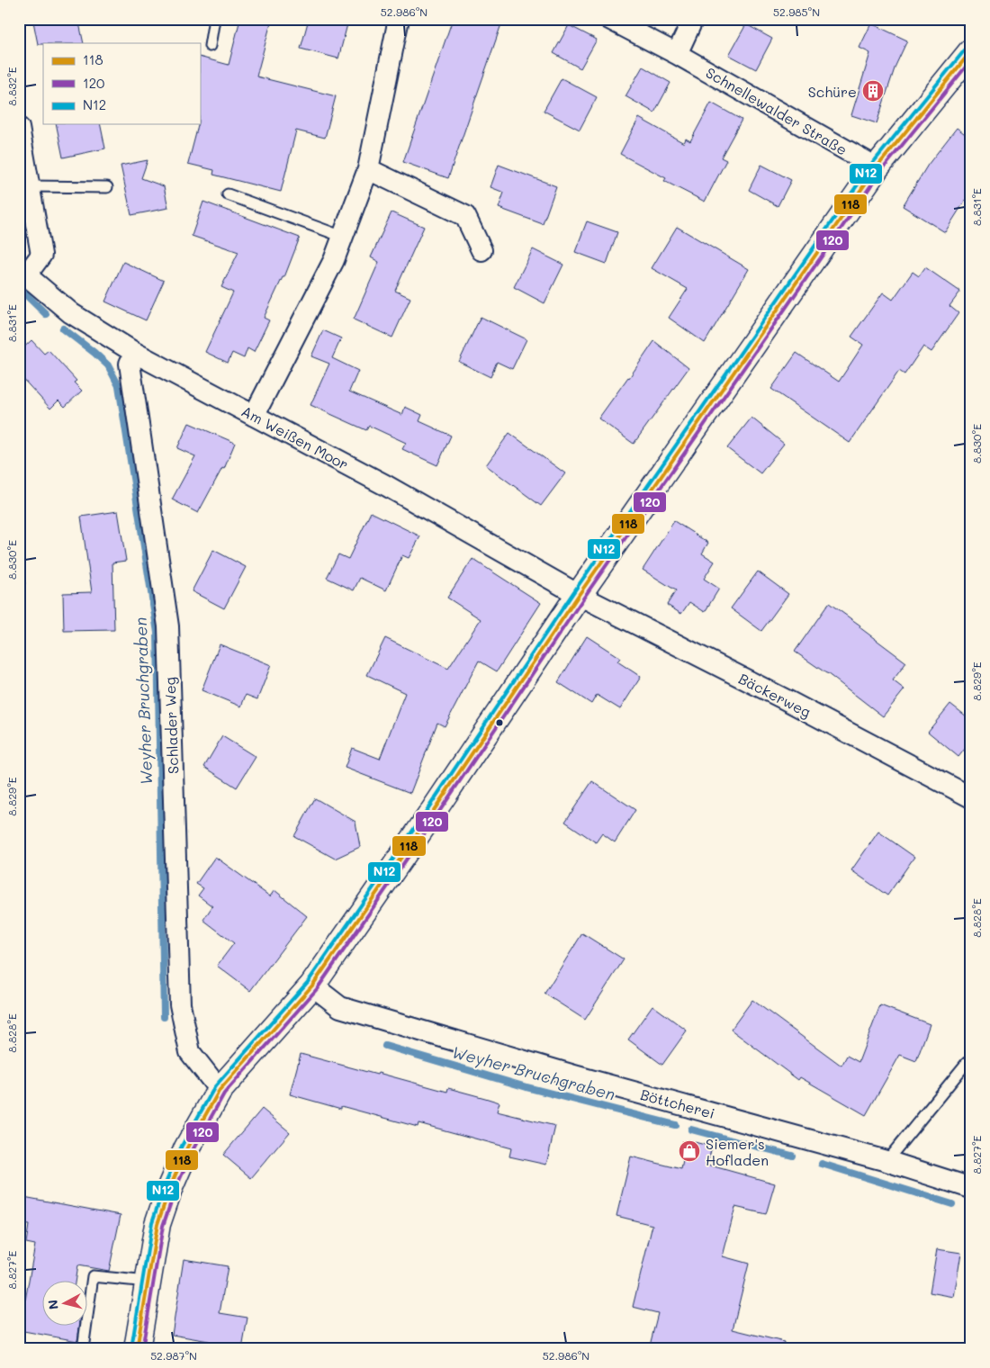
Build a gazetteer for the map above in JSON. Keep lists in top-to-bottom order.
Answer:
{
  "streets": {
    "street": [
      "Schnellewalder Straße",
      "Am Weißen Moor",
      "Bäckerweg",
      "Schlader Weg",
      "Böttcherei"
    ]
  },
  "crossings": [
    ["Am Weißen Moor", "Bäckerweg"],
    ["Am Weißen Moor", "Schlader Weg"]
  ],
  "water": ["Weyher Bruchgraben"],
  "places": {
    "building": ["Schüre"],
    "shop": ["Siemer's Hofladen"]
  },
  "lines": ["transit line N12", "transit line 118", "transit line 120"],
  "legend": ["118", "120", "N12"],
  "north": "left",
  "coordinates": [
    "52.986°N",
    "52.985°N",
    "8.832°E",
    "8.831°E",
    "8.830°E",
    "8.829°E",
    "8.828°E",
    "8.827°E",
    "52.987°N"
  ]
}
